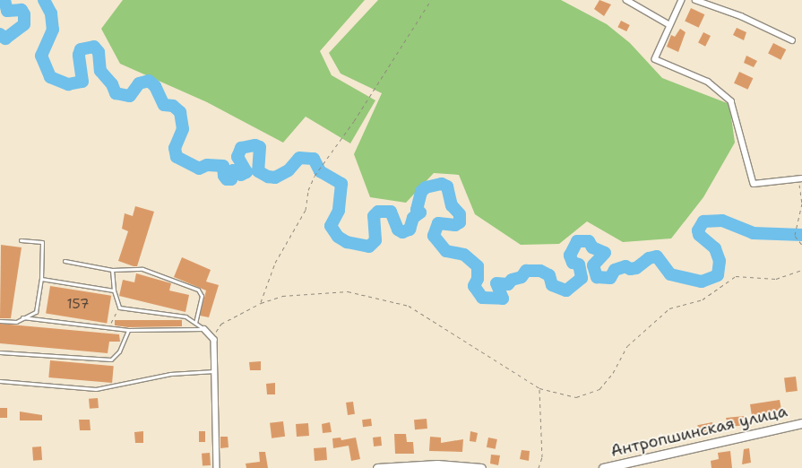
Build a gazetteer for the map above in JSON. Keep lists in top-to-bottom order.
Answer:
{
  "streets": {
    "street": ["Антропшинская улица"]
  },
  "house_numbers": ["157"]
}
